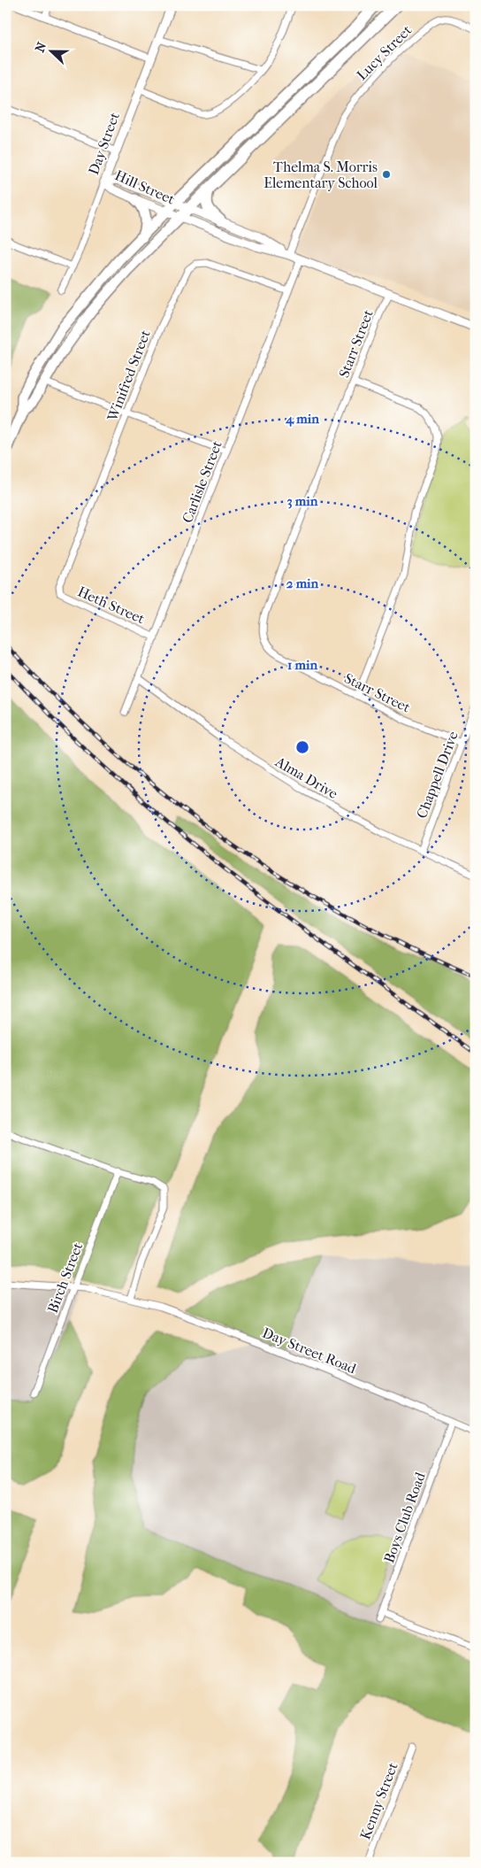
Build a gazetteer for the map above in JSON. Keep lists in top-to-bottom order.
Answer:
{
  "streets": {
    "street": [
      "Lucy Street",
      "Day Street",
      "Hill Street",
      "Starr Street",
      "Winifred Street",
      "Carlisle Street",
      "Heth Street",
      "Chappell Drive",
      "Alma Drive",
      "Birch Street",
      "Day Street Road",
      "Boys Club Road",
      "Kenny Street"
    ]
  },
  "crossings": [
    ["Lucy Street", "Hill Street"],
    ["Day Street", "Hill Street"],
    ["Hill Street", "Starr Street"],
    ["Hill Street", "Carlisle Street"],
    ["Starr Street", "Chappell Drive"],
    ["Winifred Street", "Carlisle Street"],
    ["Winifred Street", "Heth Street"],
    ["Carlisle Street", "Heth Street"],
    ["Carlisle Street", "Alma Drive"],
    ["Chappell Drive", "Alma Drive"],
    ["Birch Street", "Day Street Road"],
    ["Day Street Road", "Boys Club Road"]
  ],
  "places": ["Thelma S. Morris Elementary School"],
  "north": "left",
  "rings": [
    "4 min",
    "3 min",
    "2 min",
    "1 min"
  ]
}
